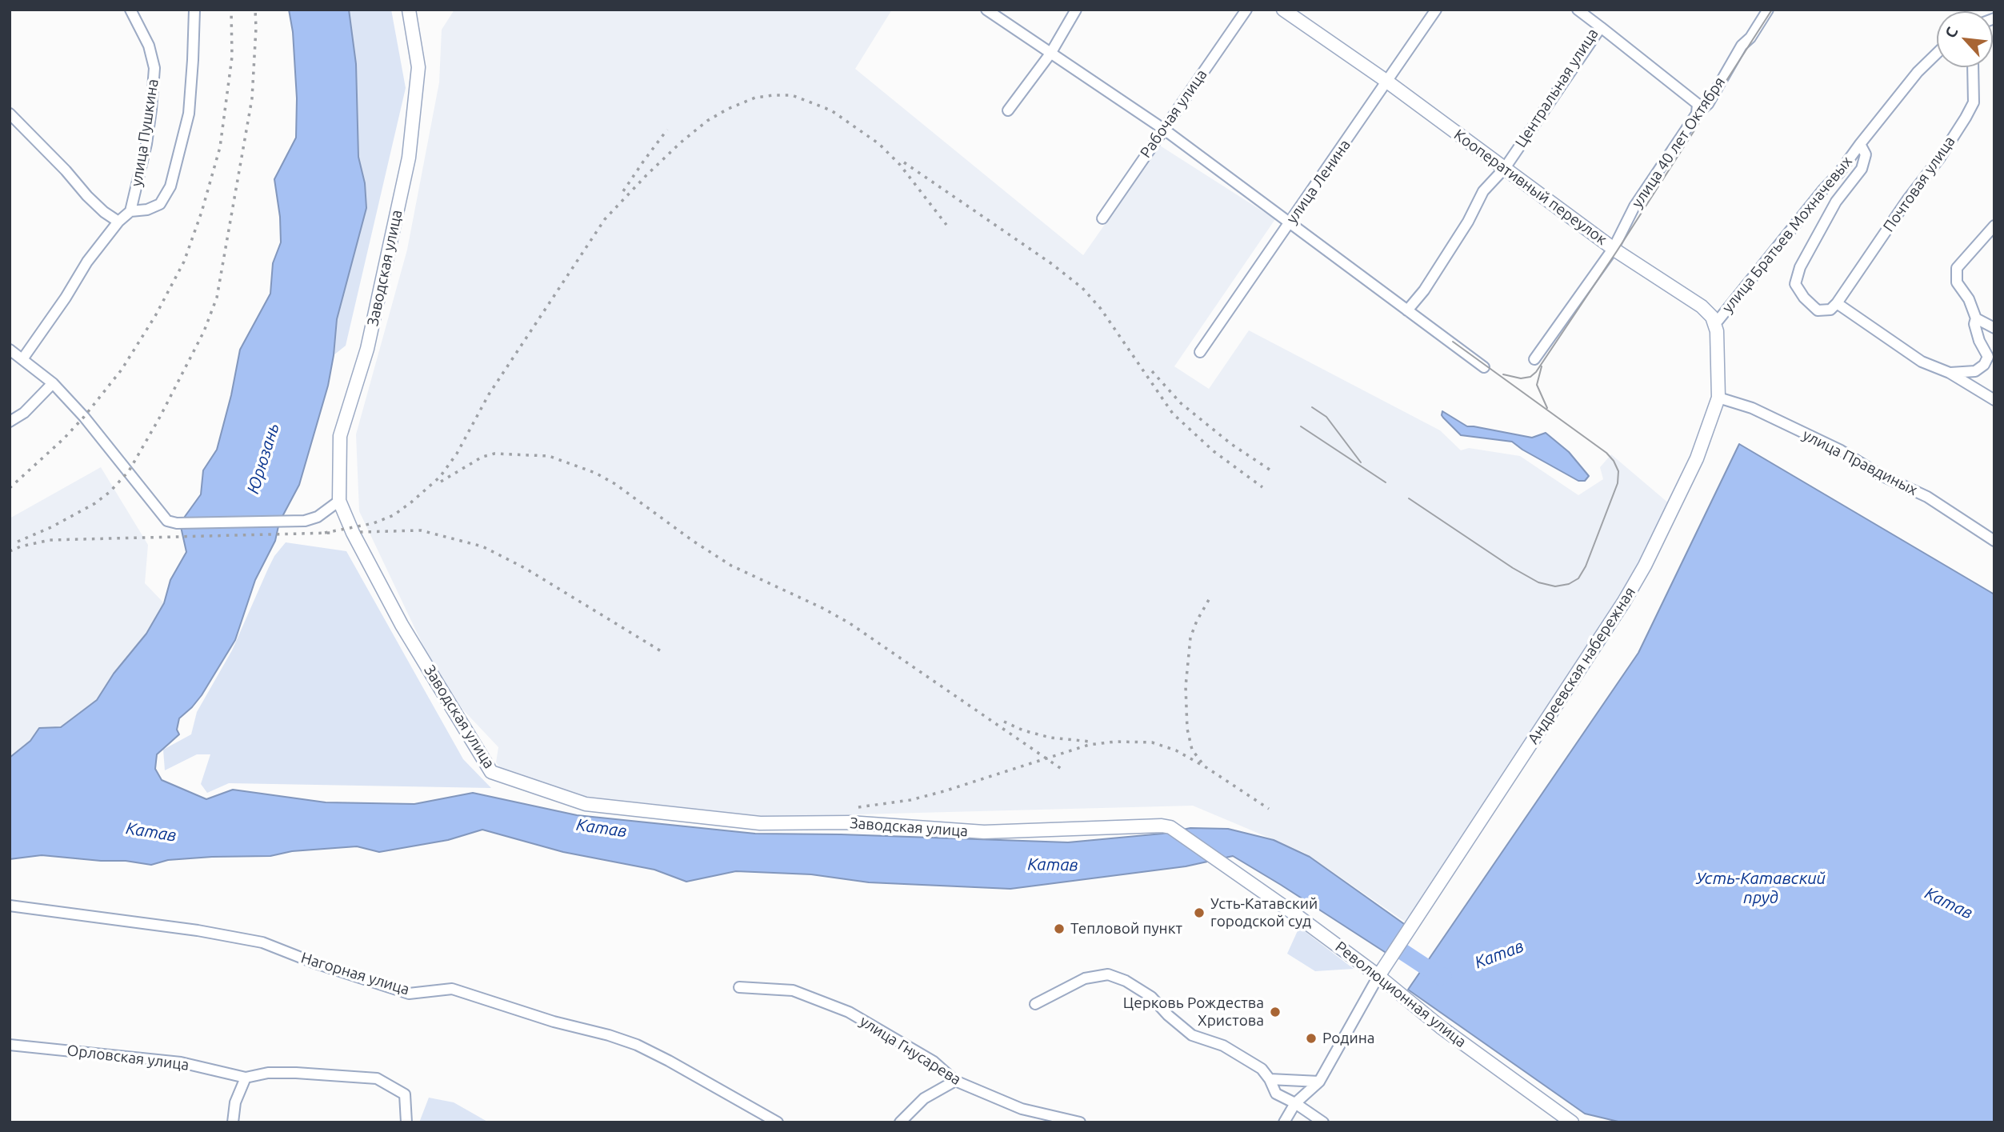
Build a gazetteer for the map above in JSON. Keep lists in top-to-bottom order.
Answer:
{
  "streets": {
    "street": [
      "Центральная улица",
      "Рабочая улица",
      "улица Пушкина",
      "улица 40 лет Октября",
      "улица Ленина",
      "Почтовая улица",
      "Кооперативный переулок",
      "улица Братьев Мохначевых",
      "Заводская улица",
      "улица Правдиных",
      "Андреевская набережная",
      "Нагорная улица",
      "Революционная улица",
      "улица Гнусарева",
      "Орловская улица"
    ]
  },
  "crossings": [
    ["Центральная улица", "Кооперативный переулок"],
    ["улица 40 лет Октября", "Кооперативный переулок"],
    ["улица Ленина", "Кооперативный переулок"],
    ["Кооперативный переулок", "улица Братьев Мохначевых"],
    ["Заводская улица", "Революционная улица"],
    ["улица Правдиных", "Андреевская набережная"],
    ["Андреевская набережная", "Революционная улица"]
  ],
  "water": ["Юрюзань", "Катав", "Усть-Катавский пруд"],
  "places": [
    "Усть-Катавский городской суд",
    "Тепловой пункт",
    "Церковь Рождества Христова",
    "Родина"
  ],
  "north": "top left"
}
